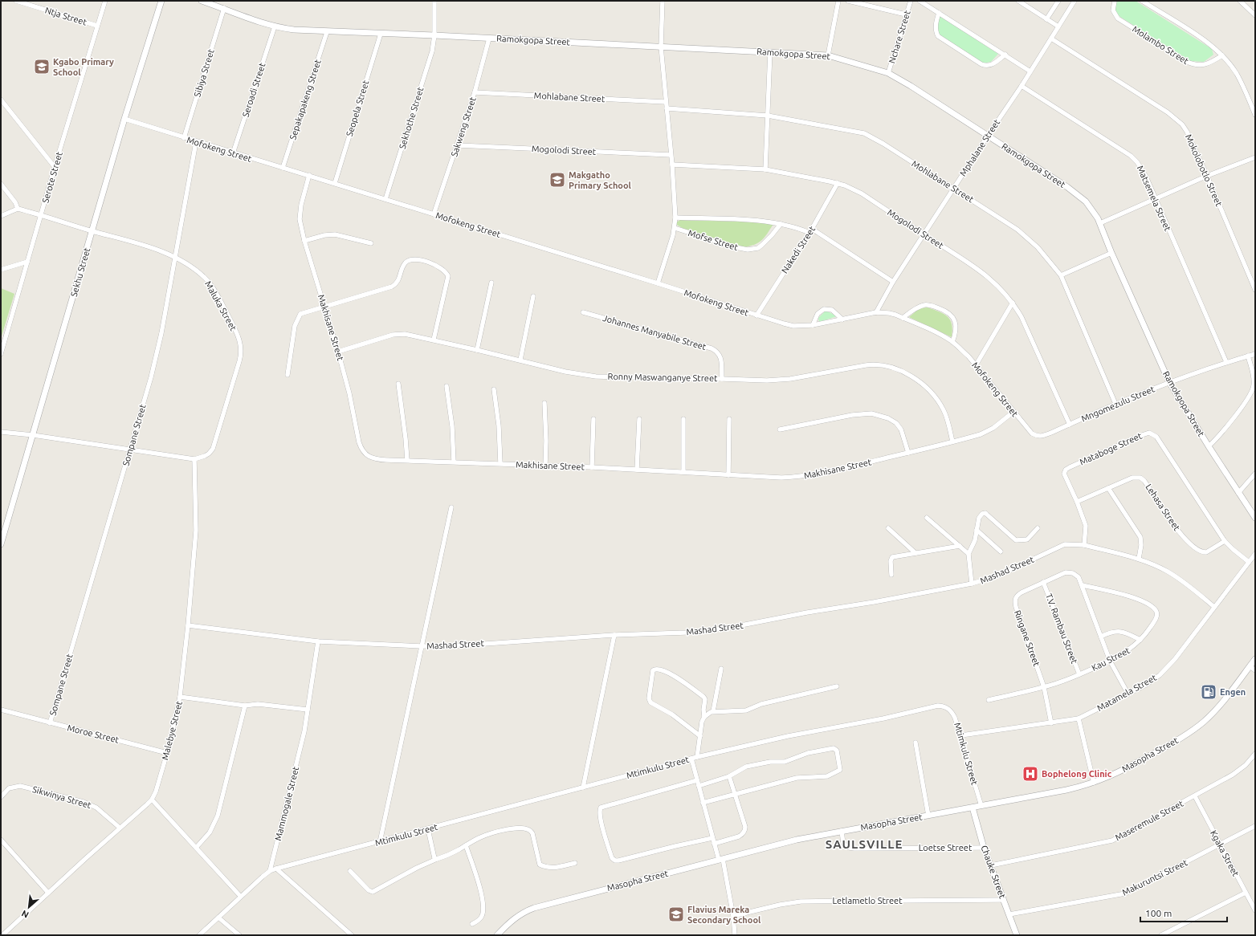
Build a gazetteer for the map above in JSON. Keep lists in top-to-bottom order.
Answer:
{
  "streets": {
    "street": [
      "Ntja Street",
      "Nchare Street",
      "Ramokgopa Street",
      "Molambo Street",
      "Sibiya Street",
      "Seroadi Street",
      "Mohlabane Street",
      "Sepakapakeng Street",
      "Seopela Street",
      "Sekhothe Street",
      "Sakweng Street",
      "Mphalane Street",
      "Mofokeng Street",
      "Mogolodi Street",
      "Mokolobotlo Street",
      "Serote Street",
      "Matsemela Street",
      "Mofse Street",
      "Nakedi Street",
      "Sekhu Street",
      "Maluka Street",
      "Makhisane Street",
      "Johannes Manyabile Street",
      "Ronny Maswanganye Street",
      "Mngomezulu Street",
      "Sompane Street",
      "Mataboge Street",
      "Lehasa Street",
      "Mashad Street",
      "T.V. Rambau Street",
      "Ringane Street",
      "Kau Street",
      "Matamela Street",
      "Malebye Street",
      "Moroe Street",
      "Mtimkulu Street",
      "Masopha Street",
      "Sikwinya Street",
      "Mammogale Street",
      "Maseremule Street",
      "Loetse Street",
      "Kgaka Street",
      "Chauke Street",
      "Makuruntsi Street",
      "Letlametlo Street"
    ]
  },
  "crossings": [
    ["Ntja Street", "Serote Street"],
    ["Nchare Street", "Ramokgopa Street"],
    ["Ramokgopa Street", "Sibiya Street"],
    ["Ramokgopa Street", "Seroadi Street"],
    ["Ramokgopa Street", "Sepakapakeng Street"],
    ["Ramokgopa Street", "Seopela Street"],
    ["Ramokgopa Street", "Sekhothe Street"],
    ["Ramokgopa Street", "Sakweng Street"],
    ["Ramokgopa Street", "Mphalane Street"],
    ["Ramokgopa Street", "Mngomezulu Street"],
    ["Sibiya Street", "Mofokeng Street"],
    ["Seroadi Street", "Mofokeng Street"],
    ["Mohlabane Street", "Sakweng Street"],
    ["Mohlabane Street", "Mphalane Street"],
    ["Mohlabane Street", "Mngomezulu Street"],
    ["Sepakapakeng Street", "Mofokeng Street"],
    ["Seopela Street", "Mofokeng Street"],
    ["Sekhothe Street", "Mofokeng Street"],
    ["Sakweng Street", "Mofokeng Street"],
    ["Sakweng Street", "Mogolodi Street"],
    ["Mphalane Street", "Mofokeng Street"],
    ["Mphalane Street", "Mogolodi Street"],
    ["Mphalane Street", "Mokolobotlo Street"],
    ["Mphalane Street", "Matsemela Street"],
    ["Mphalane Street", "Mofse Street"],
    ["Mofokeng Street", "Nakedi Street"],
    ["Mofokeng Street", "Sekhu Street"],
    ["Mofokeng Street", "Makhisane Street"],
    ["Mofokeng Street", "Mngomezulu Street"],
    ["Mofokeng Street", "Sompane Street"],
    ["Mogolodi Street", "Nakedi Street"],
    ["Mogolodi Street", "Mngomezulu Street"],
    ["Serote Street", "Maluka Street"],
    ["Matsemela Street", "Mngomezulu Street"],
    ["Mofse Street", "Nakedi Street"],
    ["Sekhu Street", "Maluka Street"],
    ["Maluka Street", "Sompane Street"],
    ["Maluka Street", "Malebye Street"],
    ["Makhisane Street", "Ronny Maswanganye Street"],
    ["Johannes Manyabile Street", "Ronny Maswanganye Street"],
    ["Sompane Street", "Moroe Street"],
    ["Mataboge Street", "Lehasa Street"],
    ["Mataboge Street", "Mashad Street"],
    ["Mataboge Street", "Matamela Street"],
    ["Mashad Street", "Matamela Street"],
    ["Mashad Street", "Malebye Street"],
    ["Mashad Street", "Mammogale Street"],
    ["T.V. Rambau Street", "Ringane Street"],
    ["T.V. Rambau Street", "Kau Street"],
    ["Ringane Street", "Kau Street"],
    ["Ringane Street", "Matamela Street"],
    ["Matamela Street", "Mtimkulu Street"],
    ["Malebye Street", "Moroe Street"],
    ["Malebye Street", "Sikwinya Street"],
    ["Mtimkulu Street", "Masopha Street"],
    ["Mtimkulu Street", "Mammogale Street"],
    ["Masopha Street", "Loetse Street"],
    ["Masopha Street", "Chauke Street"],
    ["Maseremule Street", "Kgaka Street"],
    ["Maseremule Street", "Chauke Street"],
    ["Loetse Street", "Chauke Street"],
    ["Kgaka Street", "Makuruntsi Street"],
    ["Chauke Street", "Makuruntsi Street"],
    ["Chauke Street", "Letlametlo Street"]
  ],
  "districts": ["SAULSVILLE"],
  "places": {
    "school or university": ["Kgabo Primary School", "Makgatho Primary School", "Flavius Mareka Secondary School"],
    "fuel station": ["Engen"],
    "hospital": ["Bophelong Clinic"]
  },
  "scale_bar": "100 m",
  "north": "bottom left"
}
